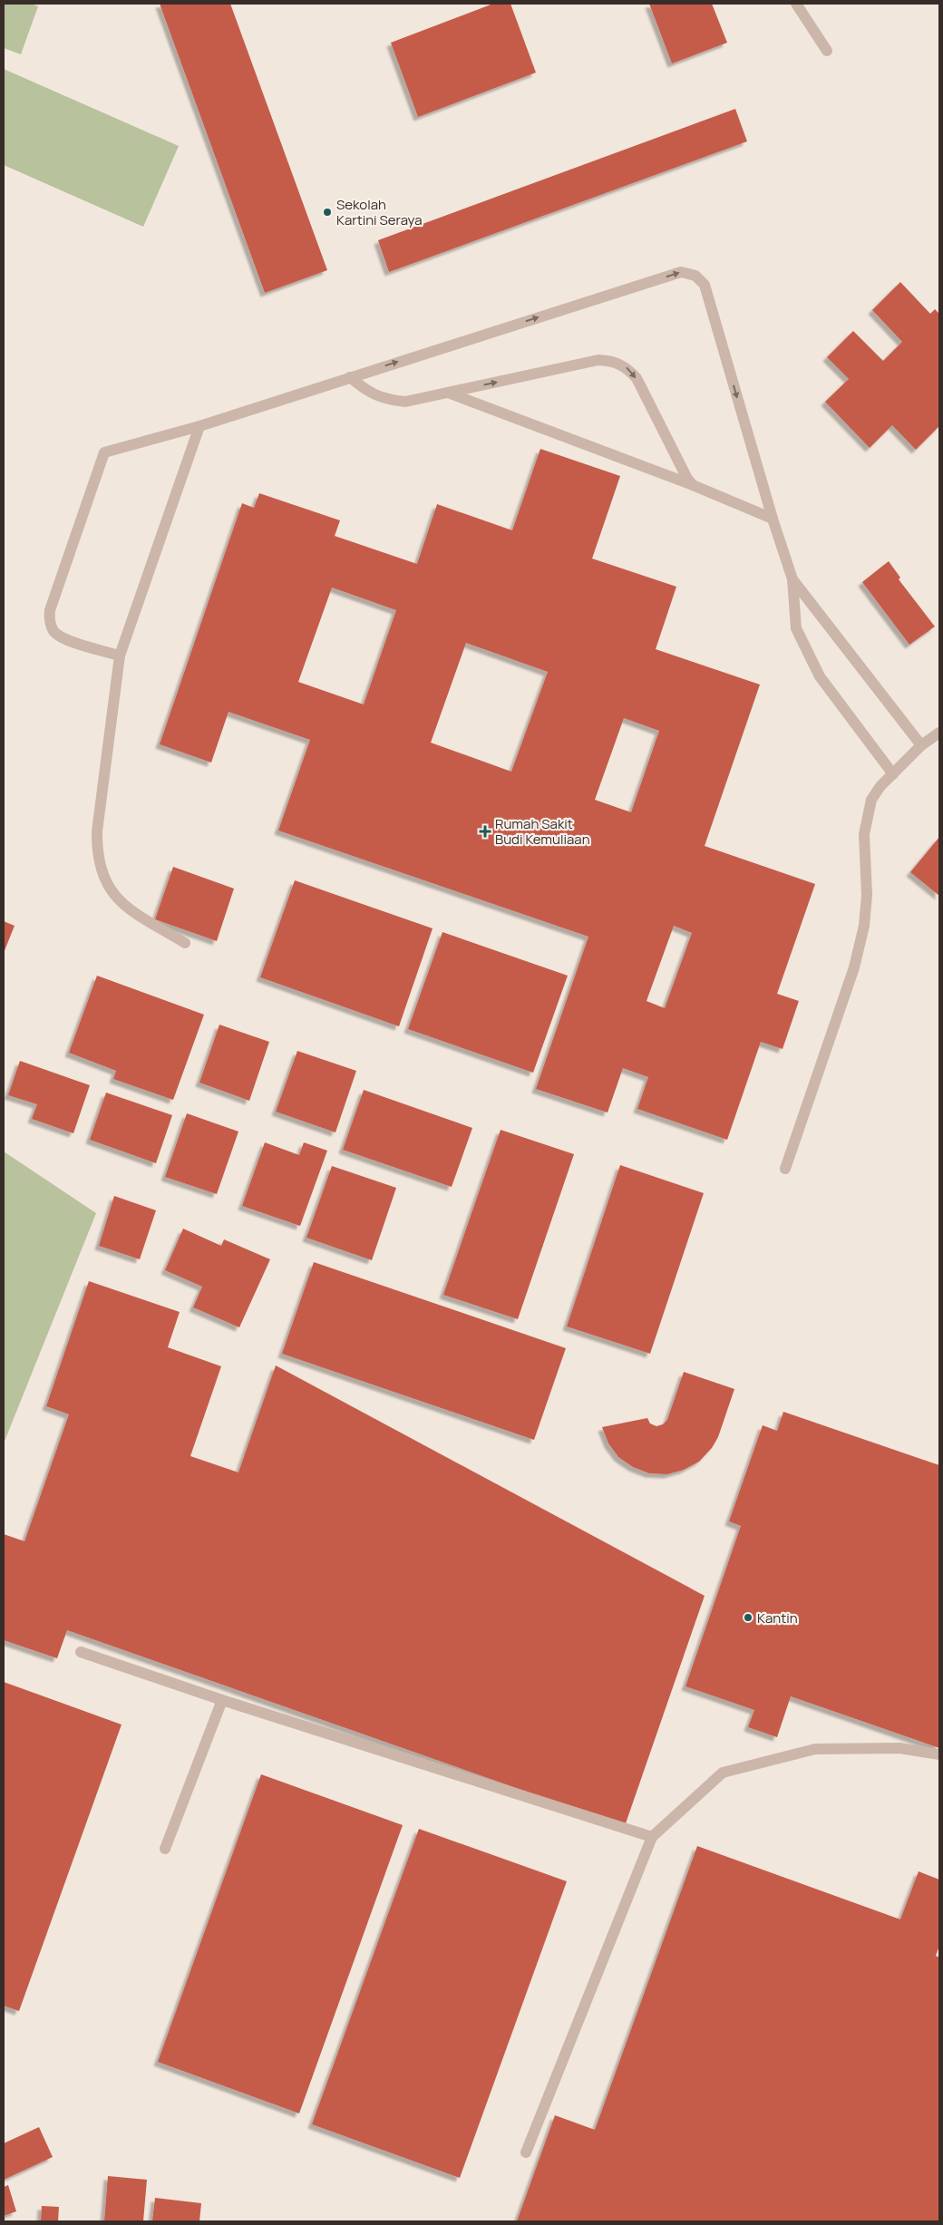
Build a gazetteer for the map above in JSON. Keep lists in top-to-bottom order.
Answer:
{
  "places": {
    "other": ["Sekolah Kartini Seraya", "Kantin"],
    "health": ["Rumah Sakit Budi Kemuliaan"]
  }
}
